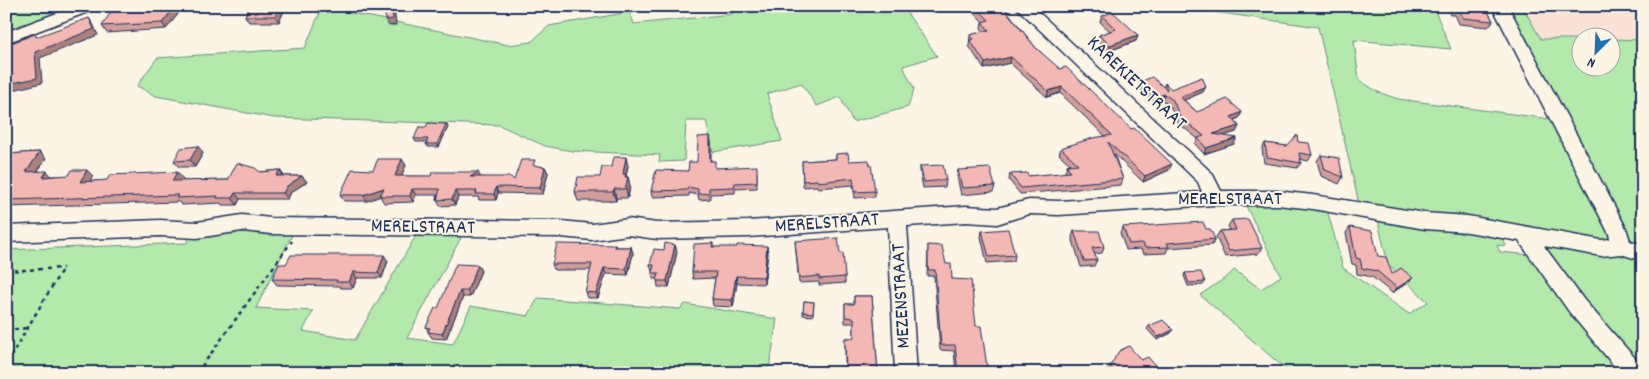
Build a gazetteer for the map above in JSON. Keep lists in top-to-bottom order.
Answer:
{
  "streets": {
    "street": ["KAREKIETSTRAAT", "MERELSTRAAT", "MEZENSTRAAT"]
  },
  "crossings": [
    ["KAREKIETSTRAAT", "MERELSTRAAT"],
    ["MERELSTRAAT", "MEZENSTRAAT"]
  ],
  "north": "bottom left"
}
